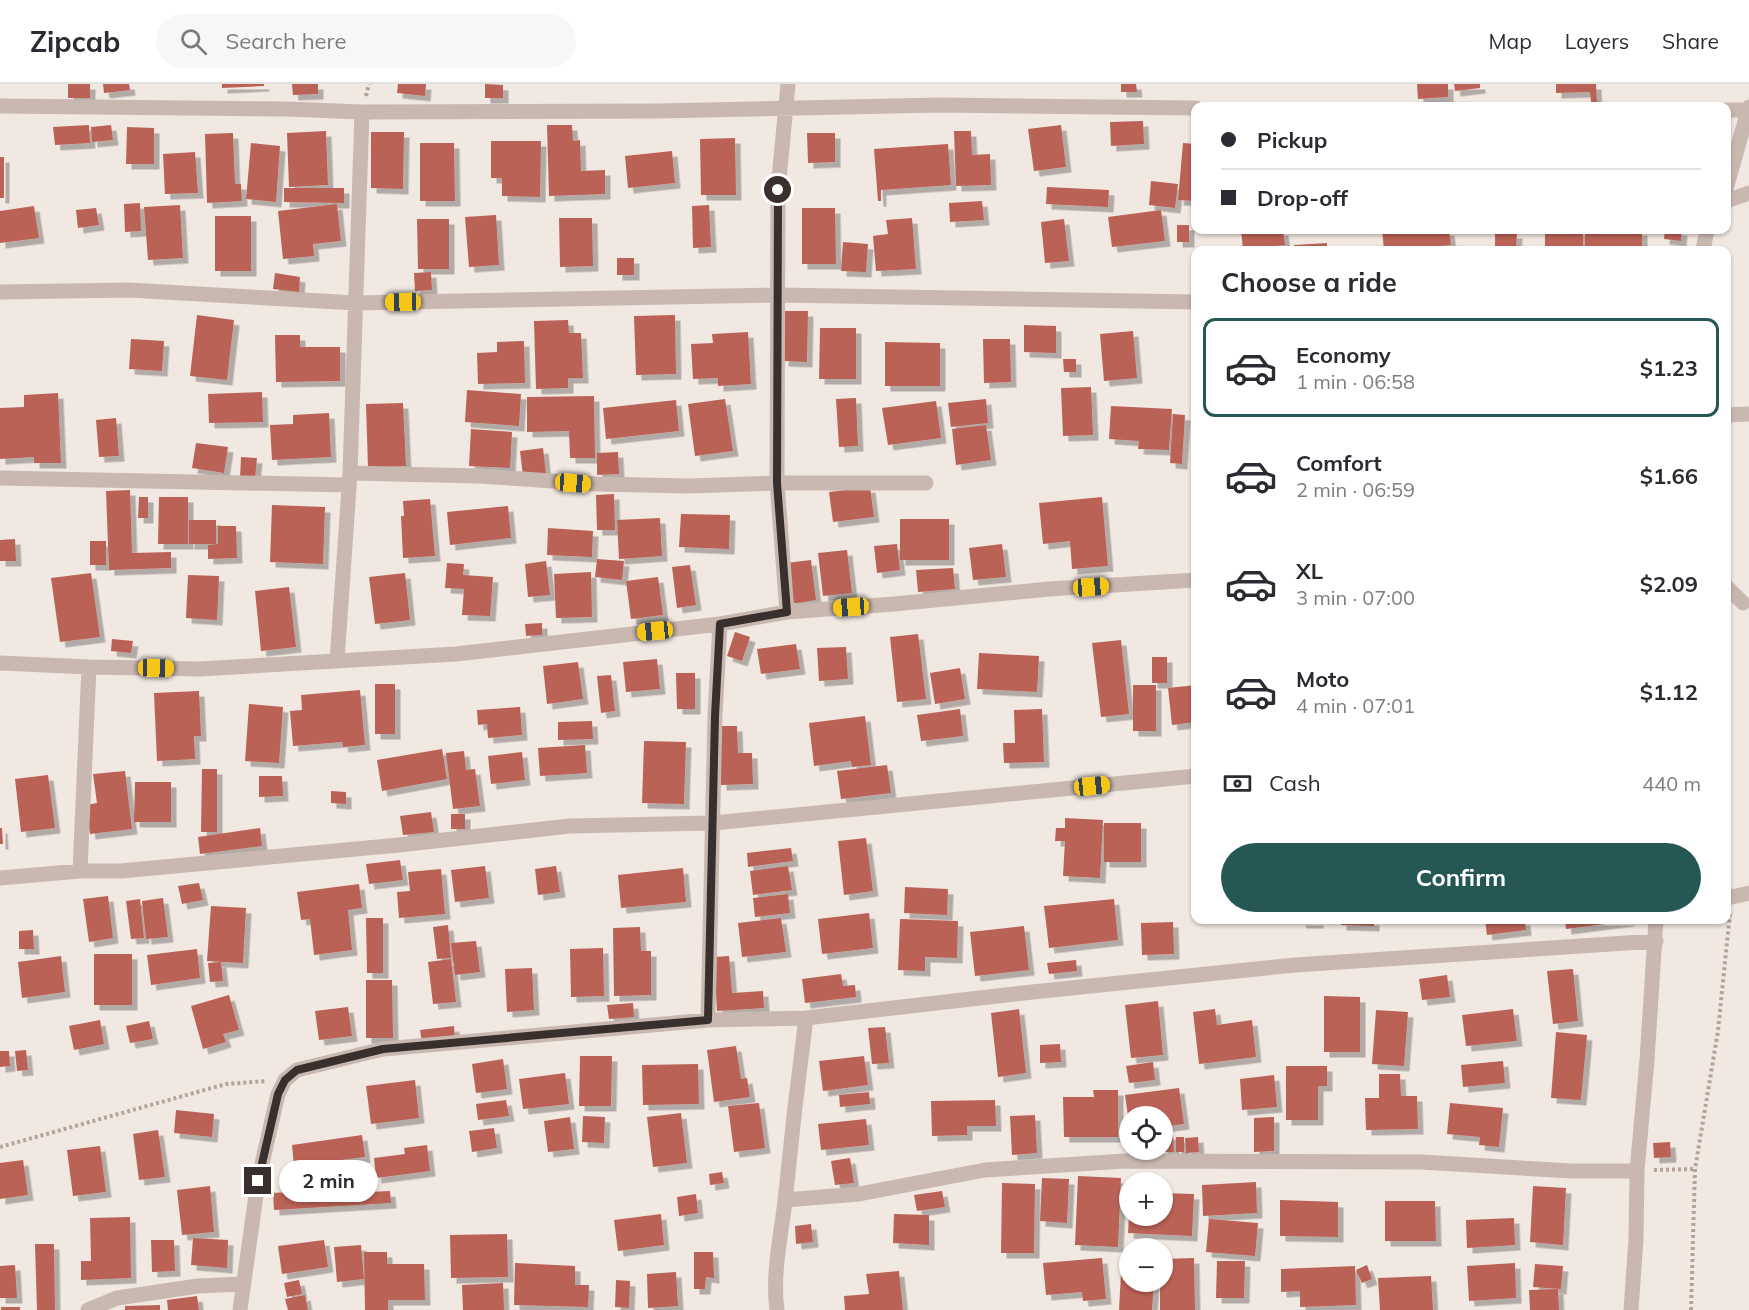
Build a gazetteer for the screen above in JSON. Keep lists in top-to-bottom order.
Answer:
{
  "page": {
    "header": "Zipcab",
    "search": "Search here",
    "nav": ["Map", "Layers", "Share"],
    "banner": ["Pickup", "Drop-off"],
    "heading": "Choose a ride",
    "list": [
      {
        "name": "Economy",
        "note": "1 min · 06:58",
        "value": "$1.23"
      },
      {
        "name": "Comfort",
        "note": "2 min · 06:59",
        "value": "$1.66"
      },
      {
        "name": "XL",
        "note": "3 min · 07:00",
        "value": "$2.09"
      },
      {
        "name": "Moto",
        "note": "4 min · 07:01",
        "value": "$1.12"
      }
    ],
    "pay": ["Cash", "440 m"],
    "buttons": "Confirm",
    "map_buttons": ["+", "−"],
    "bubble": "2 min"
  }
}
